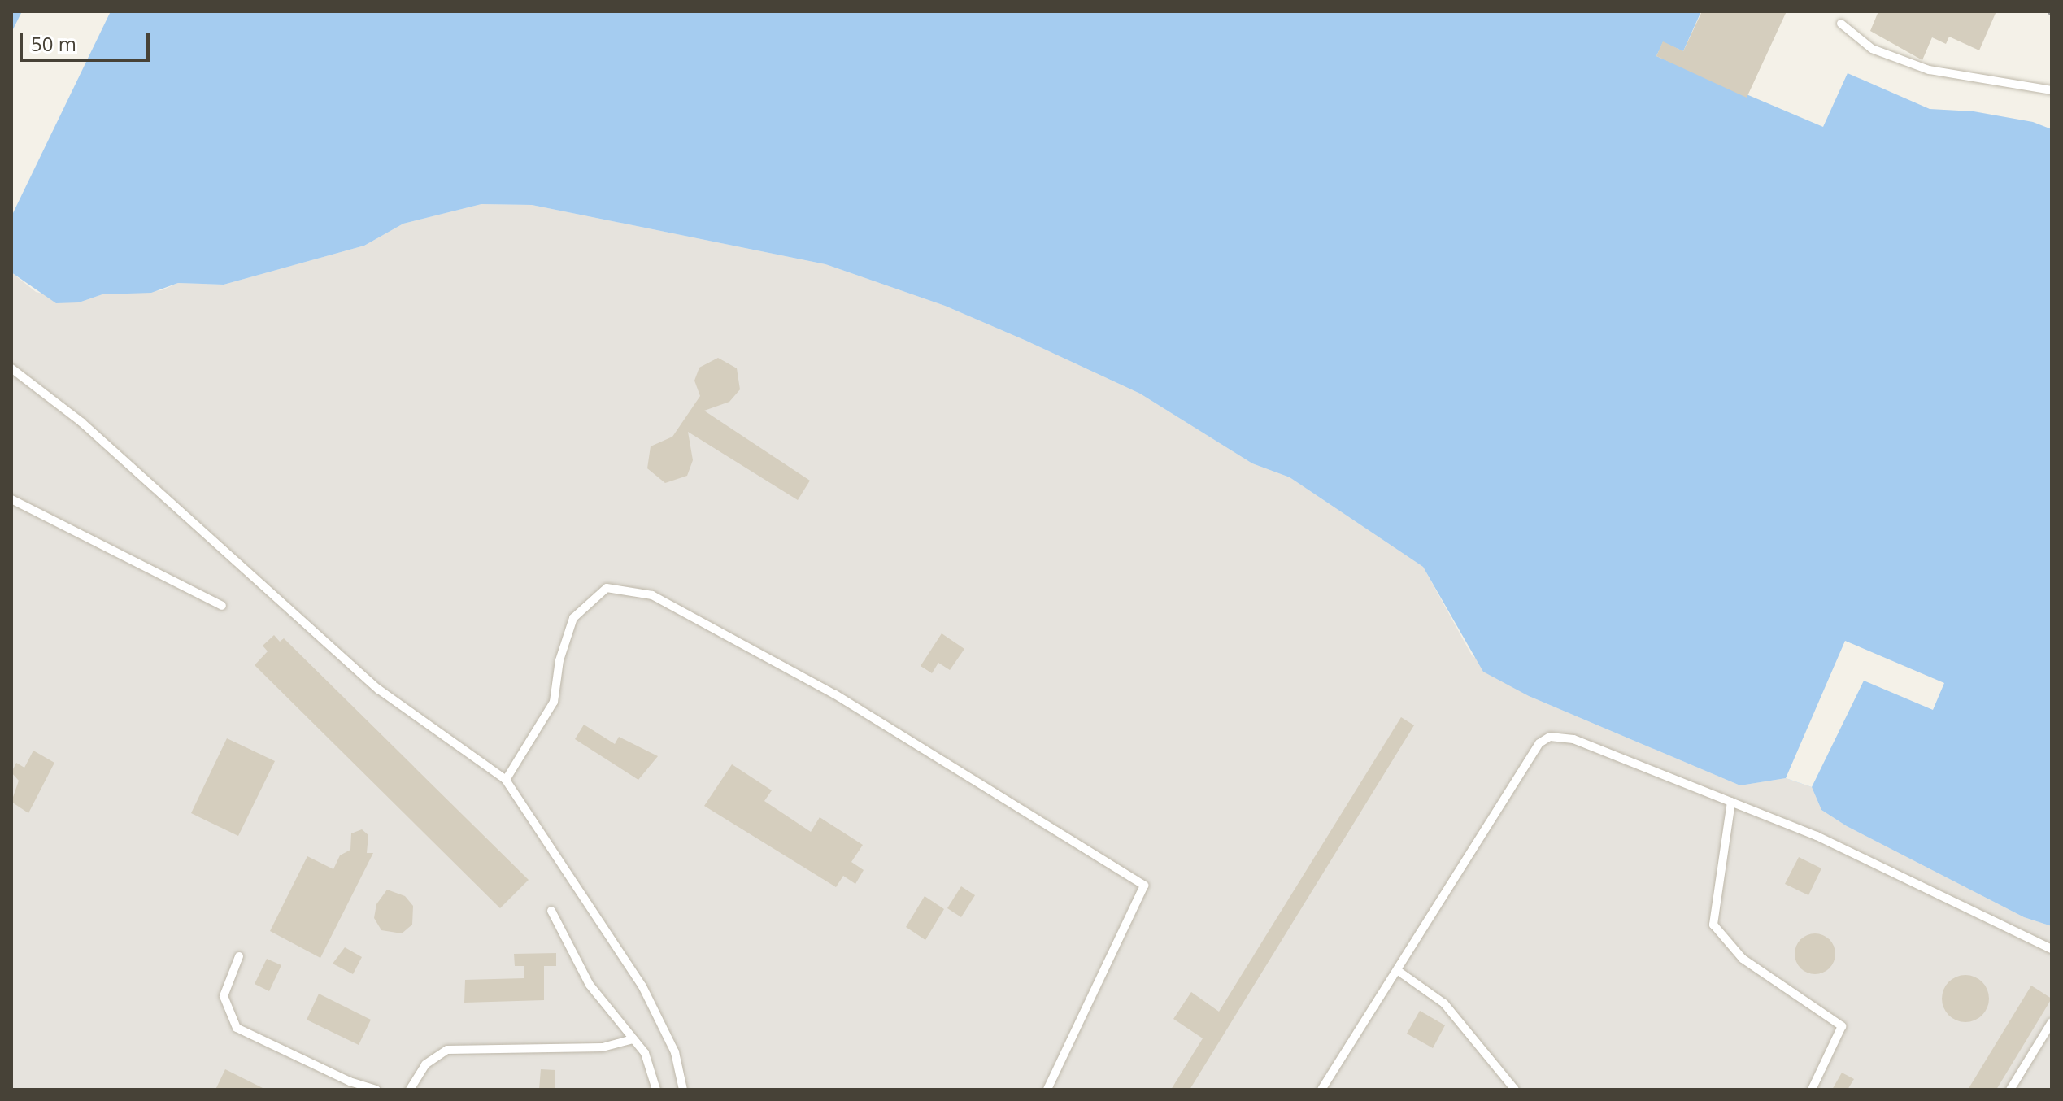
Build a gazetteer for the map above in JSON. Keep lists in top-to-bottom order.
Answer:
{
  "scale_bar": "50 m"
}
